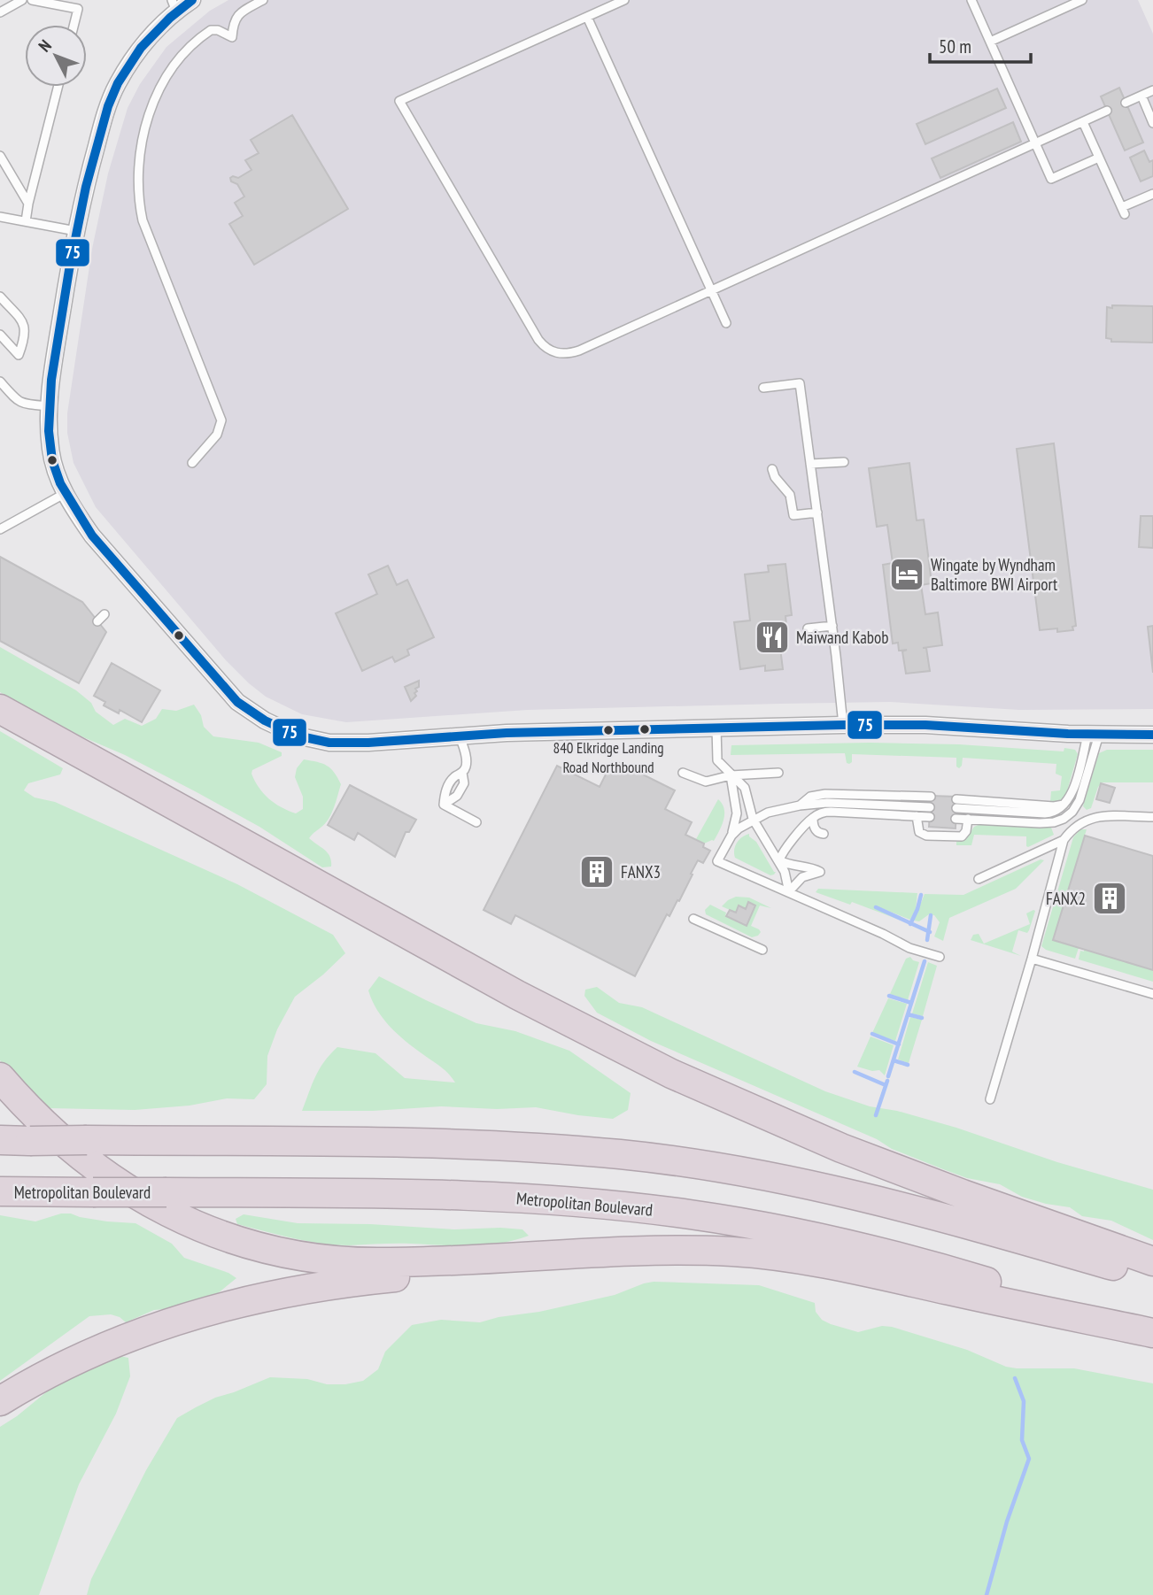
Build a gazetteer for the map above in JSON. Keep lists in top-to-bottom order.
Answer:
{
  "streets": {
    "highway": ["Metropolitan Boulevard"]
  },
  "places": {
    "hotel": ["Wingate by Wyndham Baltimore BWI Airport"],
    "restaurant": ["Maiwand Kabob"],
    "other": ["840 Elkridge Landing Road Northbound"],
    "building": ["FANX3", "FANX2"]
  },
  "lines": ["transit line 75"],
  "scale_bar": "50 m",
  "north": "top left"
}
